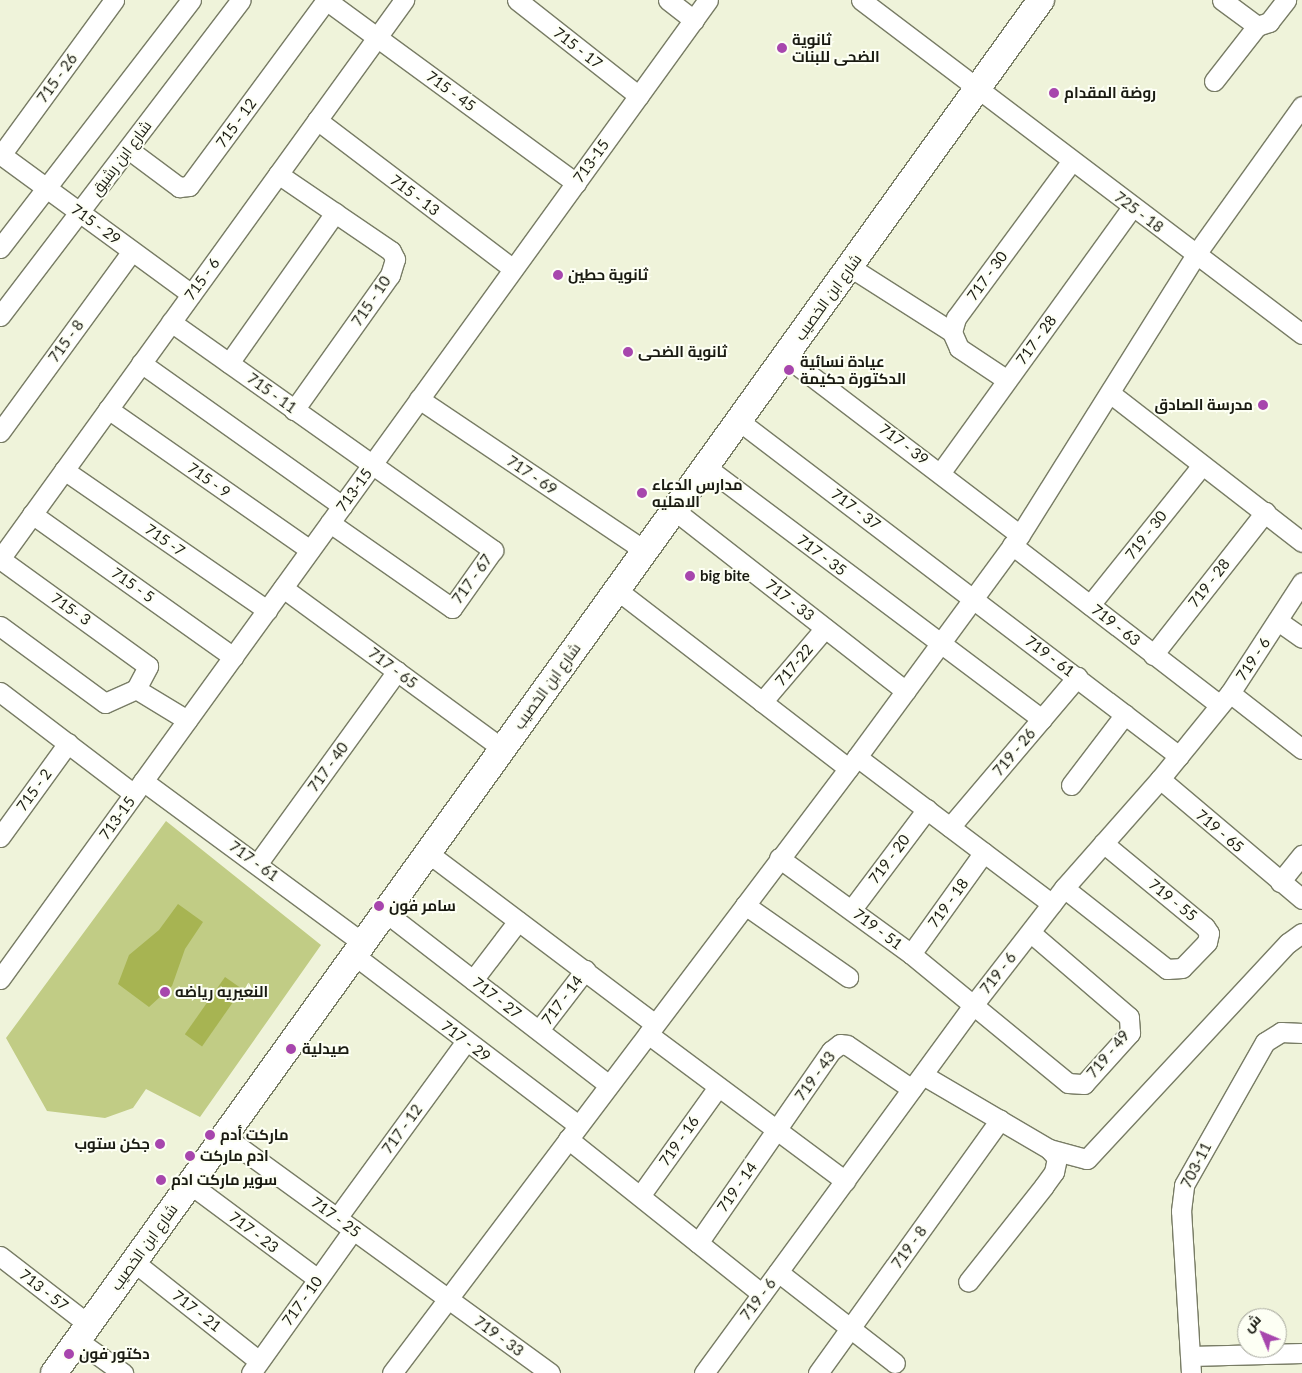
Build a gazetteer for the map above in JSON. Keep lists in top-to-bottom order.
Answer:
{
  "streets": {
    "street": [
      "715 - 17",
      "715 - 26",
      "715 - 45",
      "715 - 12",
      "شارع ابن رشيق",
      "713-15",
      "715 - 13",
      "725 - 18",
      "715 - 29",
      "717 - 30",
      "715 - 6",
      "شارع ابن الخصيب",
      "715 - 10",
      "717 - 28",
      "715 - 8",
      "715 - 11",
      "717 - 39",
      "717 - 69",
      "715 - 9",
      "717 - 37",
      "719 - 30",
      "715 -7",
      "717 - 35",
      "717 - 67",
      "719 - 28",
      "715 - 5",
      "717 - 33",
      "715- 3",
      "719 - 63",
      "719 - 61",
      "719 - 6",
      "717-22",
      "717 - 65",
      "719 - 26",
      "717 - 40",
      "715 - 2",
      "719 - 65",
      "719 - 20",
      "717 - 61",
      "719 - 55",
      "719 - 18",
      "719 - 51",
      "717 - 27",
      "717 - 14",
      "717 - 29",
      "719 - 49",
      "719 - 43",
      "717 - 12",
      "719 - 16",
      "703-11",
      "719 - 14",
      "717 - 25",
      "717 - 23",
      "719 - 8",
      "713 - 57",
      "717 - 10",
      "717 - 21",
      "719 - 33"
    ]
  },
  "crossings": [
    ["715 - 17", "713-15"],
    ["715 - 26", "715 - 29"],
    ["715 - 45", "715 - 12"],
    ["715 - 45", "713-15"],
    ["715 - 45", "715 - 6"],
    ["715 - 12", "شارع ابن رشيق"],
    ["شارع ابن رشيق", "715 - 29"],
    ["713-15", "715 - 13"],
    ["713-15", "715 - 11"],
    ["713-15", "717 - 69"],
    ["713-15", "715 - 9"],
    ["713-15", "715 -7"],
    ["713-15", "717 - 67"],
    ["713-15", "715 - 5"],
    ["713-15", "717 - 65"],
    ["713-15", "717 - 61"],
    ["715 - 13", "715 - 6"],
    ["725 - 18", "717 - 30"],
    ["725 - 18", "شارع ابن الخصيب"],
    ["725 - 18", "717 - 28"],
    ["715 - 29", "715 - 6"],
    ["715 - 29", "715 - 8"],
    ["715 - 6", "715 - 10"],
    ["715 - 6", "715 - 11"],
    ["715 - 6", "715 - 9"],
    ["715 - 6", "715 -7"],
    ["715 - 6", "715 - 5"],
    ["715 - 6", "715- 3"],
    ["شارع ابن الخصيب", "717 - 39"],
    ["شارع ابن الخصيب", "717 - 69"],
    ["شارع ابن الخصيب", "717 - 37"],
    ["شارع ابن الخصيب", "717 - 35"],
    ["شارع ابن الخصيب", "717 - 33"],
    ["شارع ابن الخصيب", "717 - 65"],
    ["شارع ابن الخصيب", "717 - 61"],
    ["شارع ابن الخصيب", "717 - 27"],
    ["شارع ابن الخصيب", "717 - 29"],
    ["شارع ابن الخصيب", "717 - 25"],
    ["شارع ابن الخصيب", "717 - 23"],
    ["شارع ابن الخصيب", "713 - 57"],
    ["شارع ابن الخصيب", "717 - 21"],
    ["715 - 10", "715 - 11"],
    ["717 - 28", "717 - 39"],
    ["715 - 11", "717 - 67"],
    ["717 - 39", "719 - 63"],
    ["717 - 37", "719 - 61"],
    ["719 - 30", "719 - 63"],
    ["717 - 35", "719 - 26"],
    ["719 - 28", "719 - 63"],
    ["717 - 33", "717-22"],
    ["719 - 63", "719 - 6"],
    ["719 - 61", "719 - 6"],
    ["719 - 61", "719 - 26"],
    ["719 - 6", "719 - 65"],
    ["719 - 6", "719 - 55"],
    ["719 - 6", "719 - 51"],
    ["719 - 6", "717 - 29"],
    ["719 - 6", "719 - 49"],
    ["719 - 6", "719 - 43"],
    ["717 - 65", "717 - 40"],
    ["717 - 40", "717 - 61"],
    ["719 - 20", "719 - 51"],
    ["717 - 61", "717 - 29"],
    ["719 - 18", "719 - 51"],
    ["719 - 51", "719 - 49"],
    ["717 - 27", "717 - 14"],
    ["717 - 29", "717 - 12"],
    ["717 - 29", "719 - 16"],
    ["717 - 29", "719 - 14"],
    ["719 - 43", "719 - 14"],
    ["717 - 12", "717 - 25"],
    ["717 - 25", "717 - 10"],
    ["717 - 25", "719 - 33"],
    ["717 - 23", "717 - 10"],
    ["717 - 10", "717 - 21"]
  ],
  "places": [
    "ثانوية الضحى للبنات",
    "روضة المقدام",
    "ثانوية حطين",
    "ثانوية الضحى",
    "عيادة نسائية الدكتورة حكيمة",
    "مدرسة الصادق",
    "مدارس الدعاء الاهليه",
    "big bite",
    "سامر فون",
    "النعيريه رياضه",
    "صيدلية",
    "ماركت أدم",
    "جكن ستوب",
    "ادم ماركت",
    "سوير ماركت ادم",
    "دكتور فون"
  ],
  "north": "top left"
}
